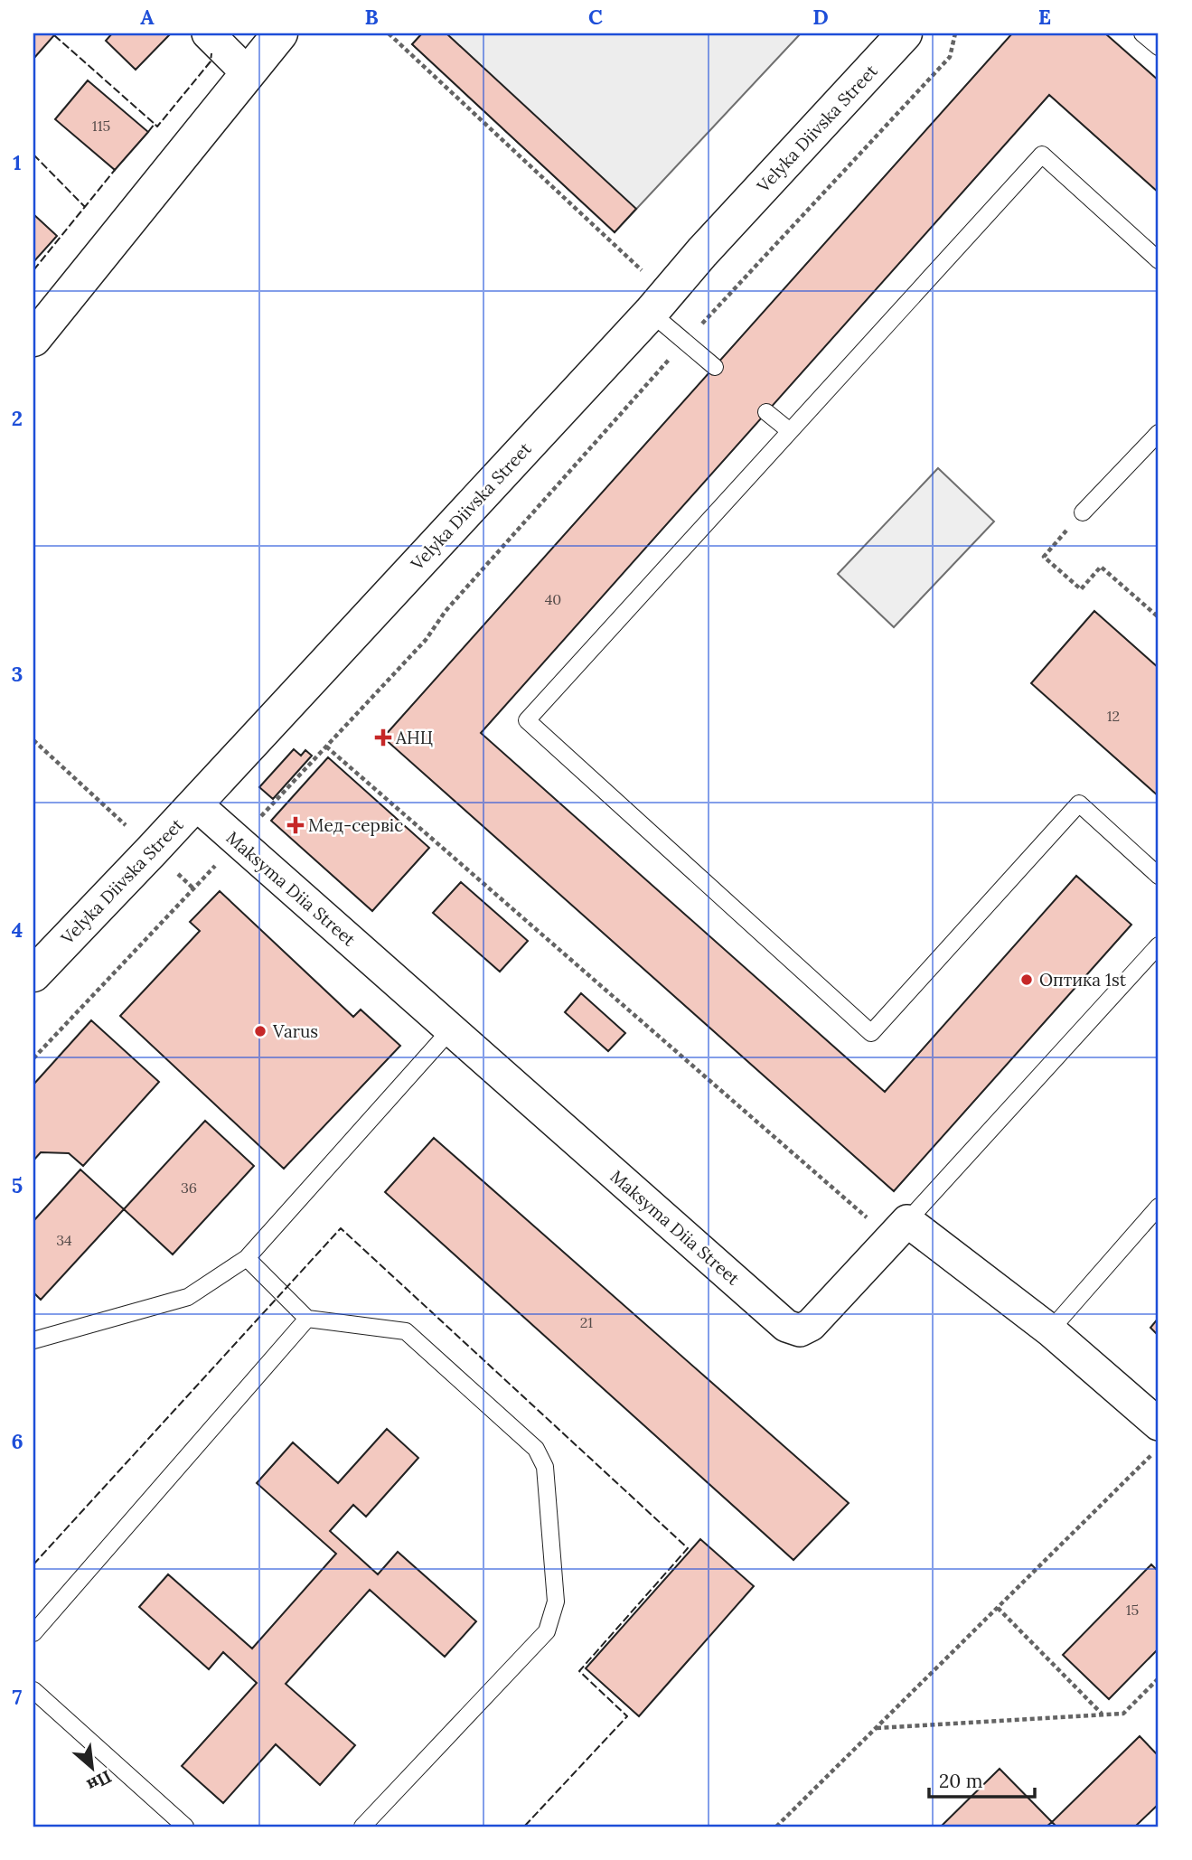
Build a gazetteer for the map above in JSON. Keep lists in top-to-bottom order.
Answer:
{
  "streets": {
    "main road": ["Velyka Diivska Street"],
    "street": ["Maksyma Diia Street"]
  },
  "crossings": [
    ["Velyka Diivska Street", "Maksyma Diia Street"]
  ],
  "places": {
    "health": ["АНЦ", "Мед-сервіс"],
    "other": ["Оптика 1st", "Varus"]
  },
  "house_numbers": [
    "115",
    "40",
    "12",
    "36",
    "34",
    "21",
    "15"
  ],
  "scale_bar": "20 m",
  "north": "bottom right",
  "grid": {
    "columns": [
      "A",
      "B",
      "C",
      "D",
      "E"
    ],
    "rows": [
      "1",
      "2",
      "3",
      "4",
      "5",
      "6",
      "7"
    ]
  }
}
